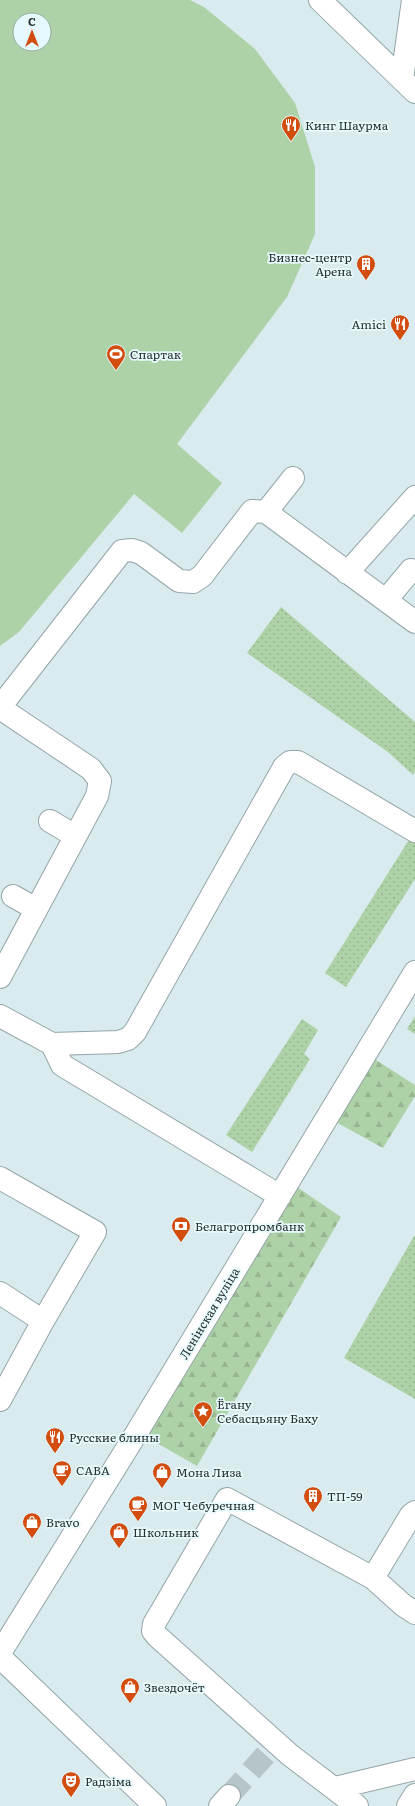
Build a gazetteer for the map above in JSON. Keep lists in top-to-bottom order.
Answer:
{
  "streets": {
    "street": ["Ленінская вуліца"]
  },
  "places": {
    "restaurant": ["Кинг Шаурма", "Аmici", "Русские блины"],
    "building": ["Бизнес-центр Арена", "ТП-59"],
    "sports": ["Спартак"],
    "bank": ["Белагропромбанк"],
    "place": ["Ёгану Себасцьяну Баху"],
    "cafe": ["САВА", "МОГ Чебуречная"],
    "shop": [
      "Мона Лиза",
      "Bravo",
      "Школьник",
      "Звездочёт"
    ],
    "theatre": ["Радзіма"]
  },
  "north": "top"
}
